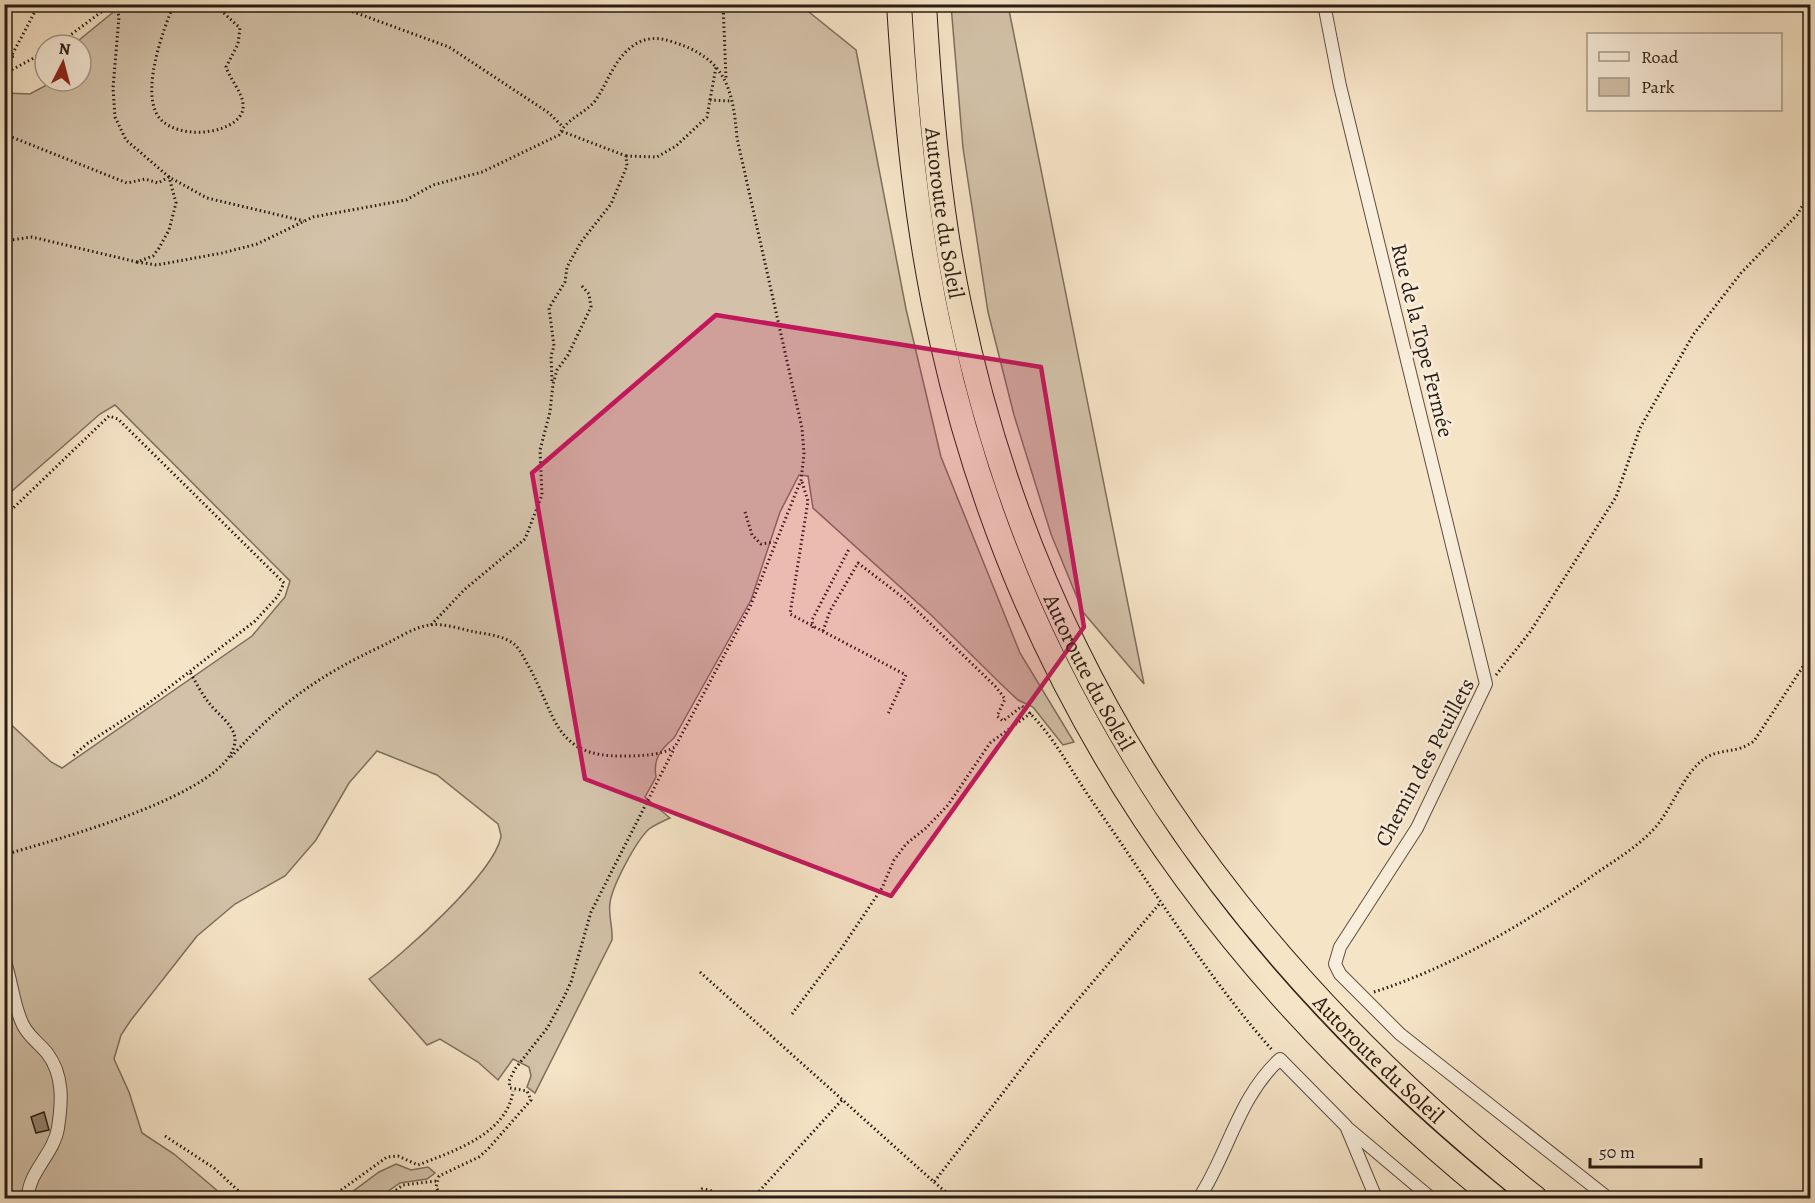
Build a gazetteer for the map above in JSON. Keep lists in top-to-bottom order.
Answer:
{
  "streets": {
    "highway": ["Autoroute du Soleil"],
    "street": ["Rue de la Tope Fermée", "Chemin des Peuillets"]
  },
  "crossings": [
    ["Rue de la Tope Fermée", "Chemin des Peuillets"]
  ],
  "legend": ["Road", "Park"],
  "scale_bar": "50 m",
  "north": "top"
}
